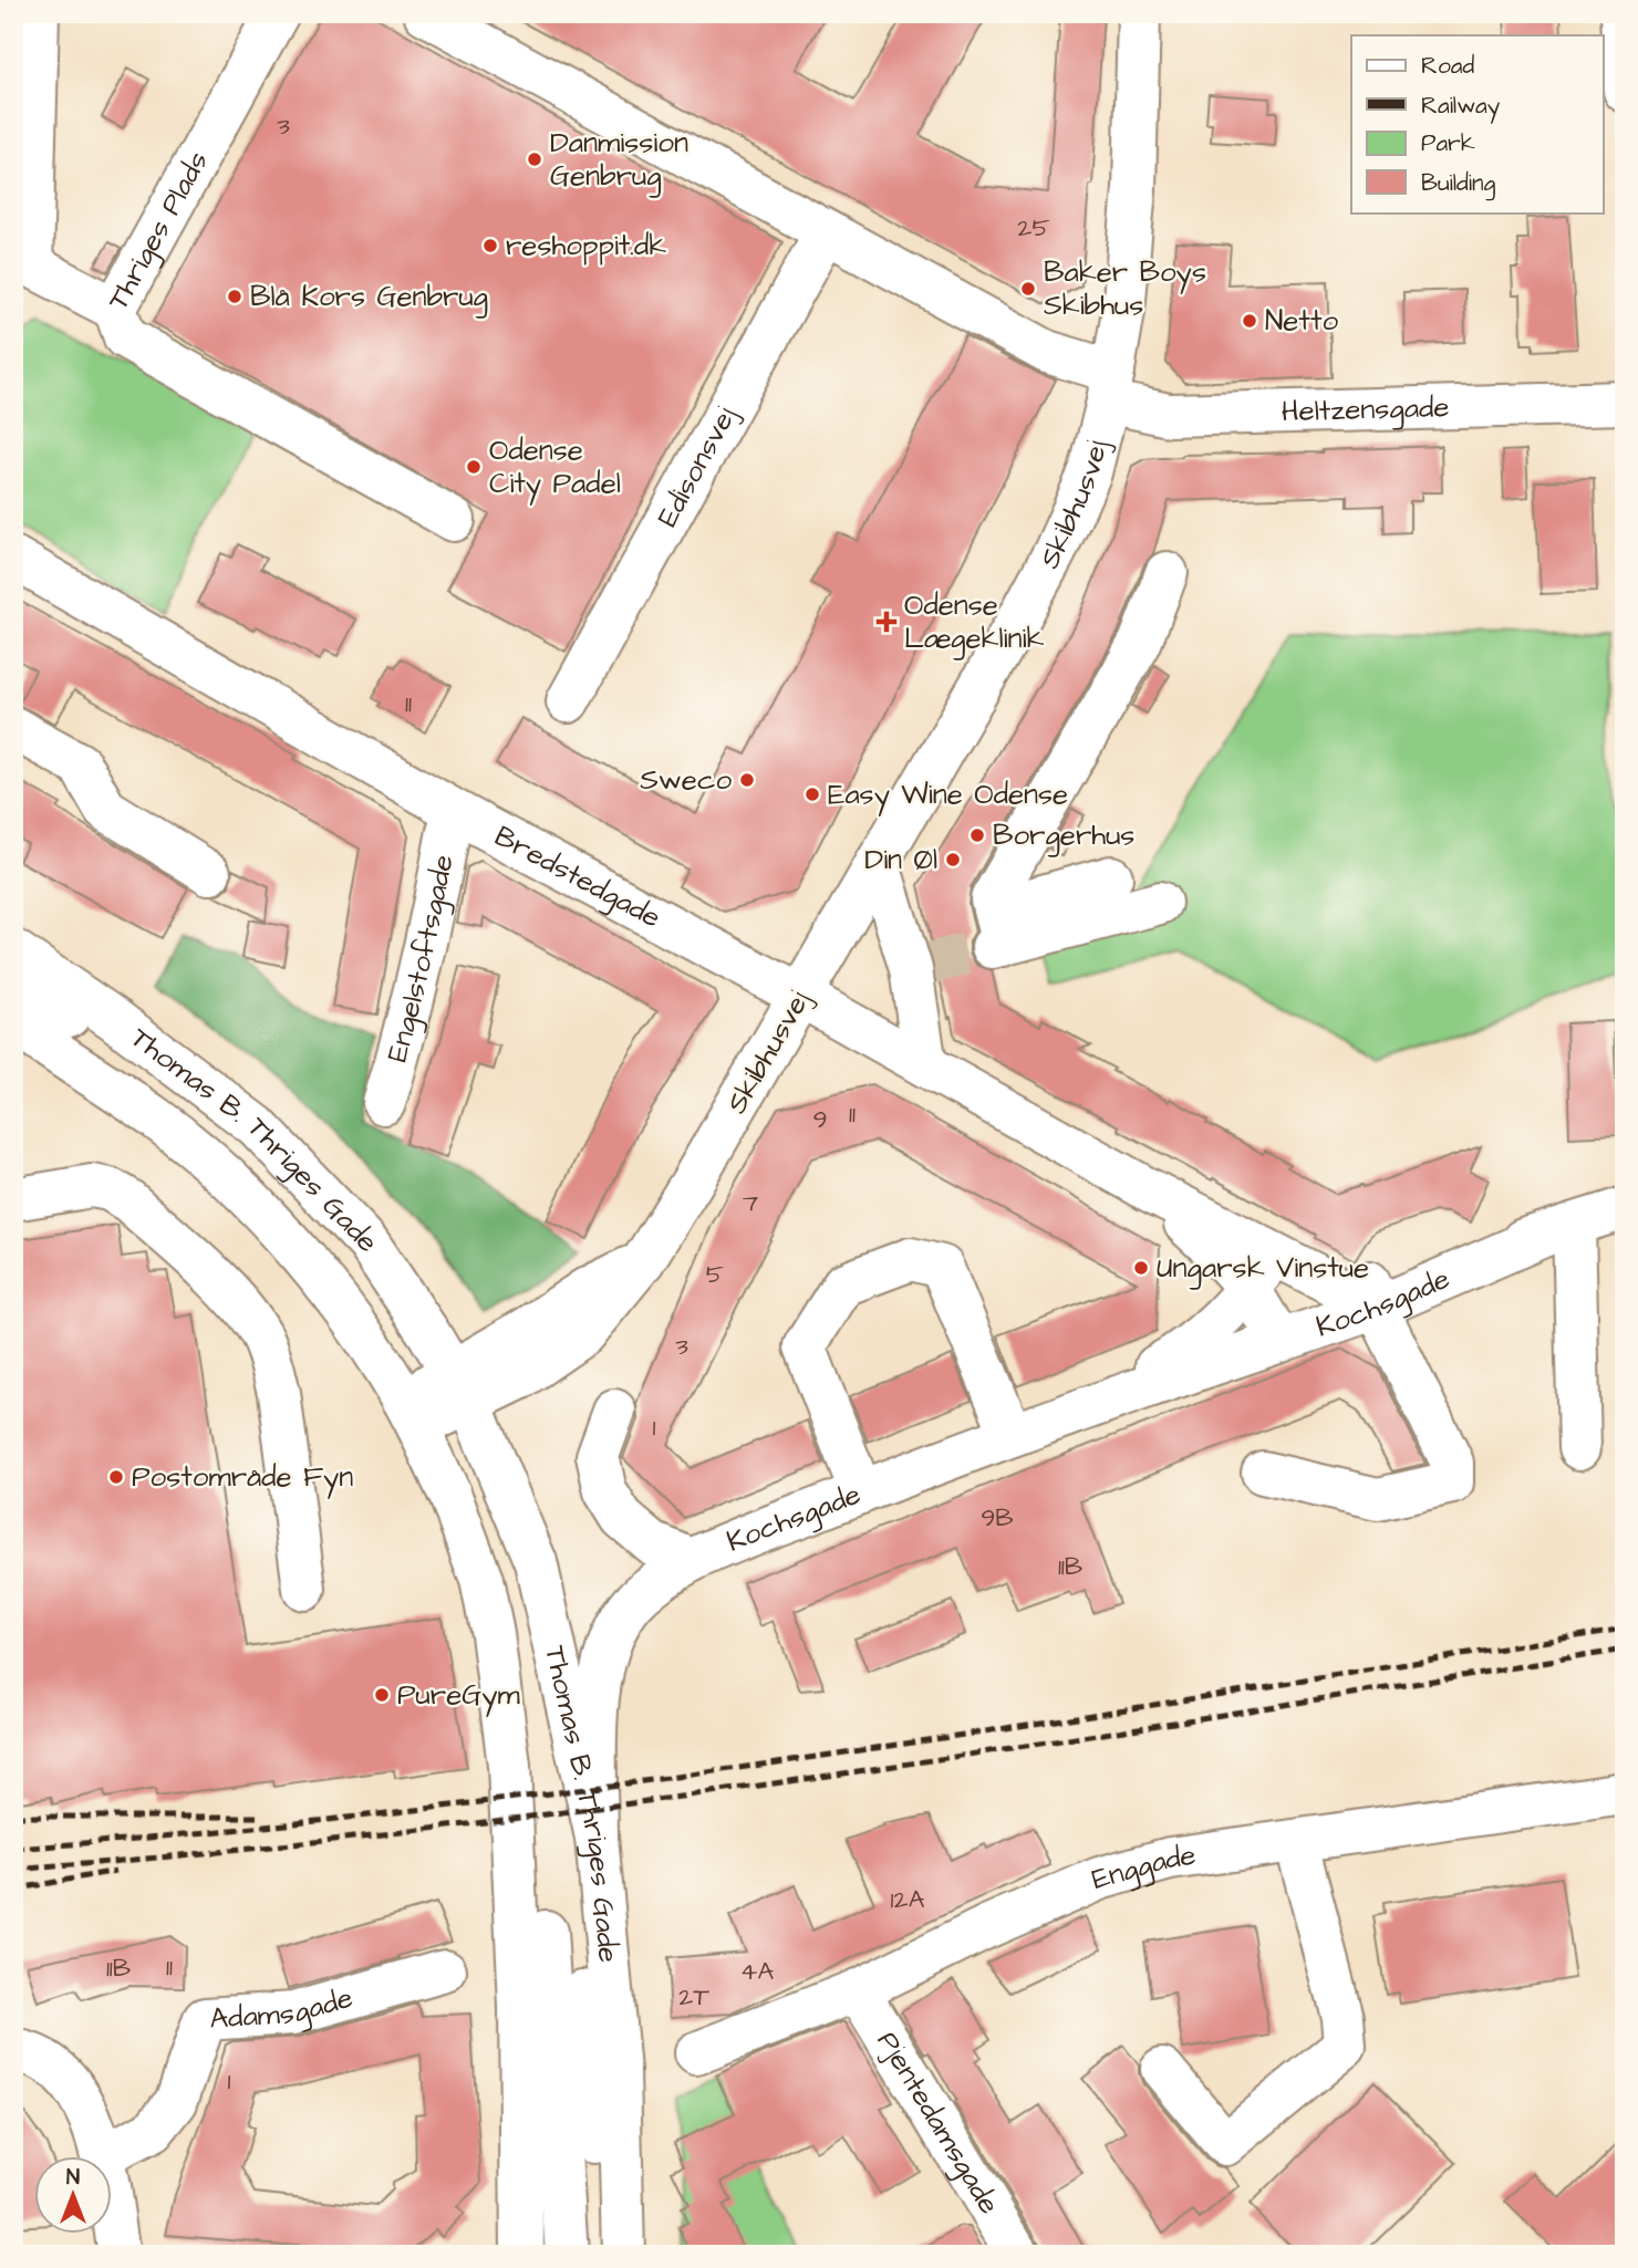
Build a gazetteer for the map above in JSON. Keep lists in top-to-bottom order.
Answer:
{
  "streets": {
    "street": [
      "Thriges Plads",
      "Heltzensgade",
      "Edisonsvej",
      "Skibhusvej",
      "Bredstedgade",
      "Engelstoftsgade",
      "Thomas B. Thriges Gade",
      "Kochsgade",
      "Enggade",
      "Adamsgade",
      "Pjentedamsgade"
    ]
  },
  "crossings": [
    ["Heltzensgade", "Skibhusvej"],
    ["Skibhusvej", "Bredstedgade"],
    ["Skibhusvej", "Thomas B. Thriges Gade"],
    ["Bredstedgade", "Engelstoftsgade"],
    ["Bredstedgade", "Kochsgade"],
    ["Enggade", "Pjentedamsgade"]
  ],
  "places": {
    "other": [
      "Danmission Genbrug",
      "reshoppit.dk",
      "Baker Boys Skibhus",
      "Blå Kors Genbrug",
      "Netto",
      "Odense City Padel",
      "Sweco",
      "Easy Wine Odense",
      "Borgerhus",
      "Din Øl",
      "Ungarsk Vinstue",
      "Postområde Fyn",
      "PureGym"
    ],
    "health": ["Odense Lægeklinik"]
  },
  "house_numbers": [
    "3",
    "25",
    "11",
    "11",
    "9",
    "7",
    "5",
    "3",
    "1",
    "9B",
    "11B",
    "12A",
    "11",
    "11B",
    "4A",
    "2T",
    "1"
  ],
  "legend": [
    "Road",
    "Railway",
    "Park",
    "Building"
  ],
  "north": "top"
}
